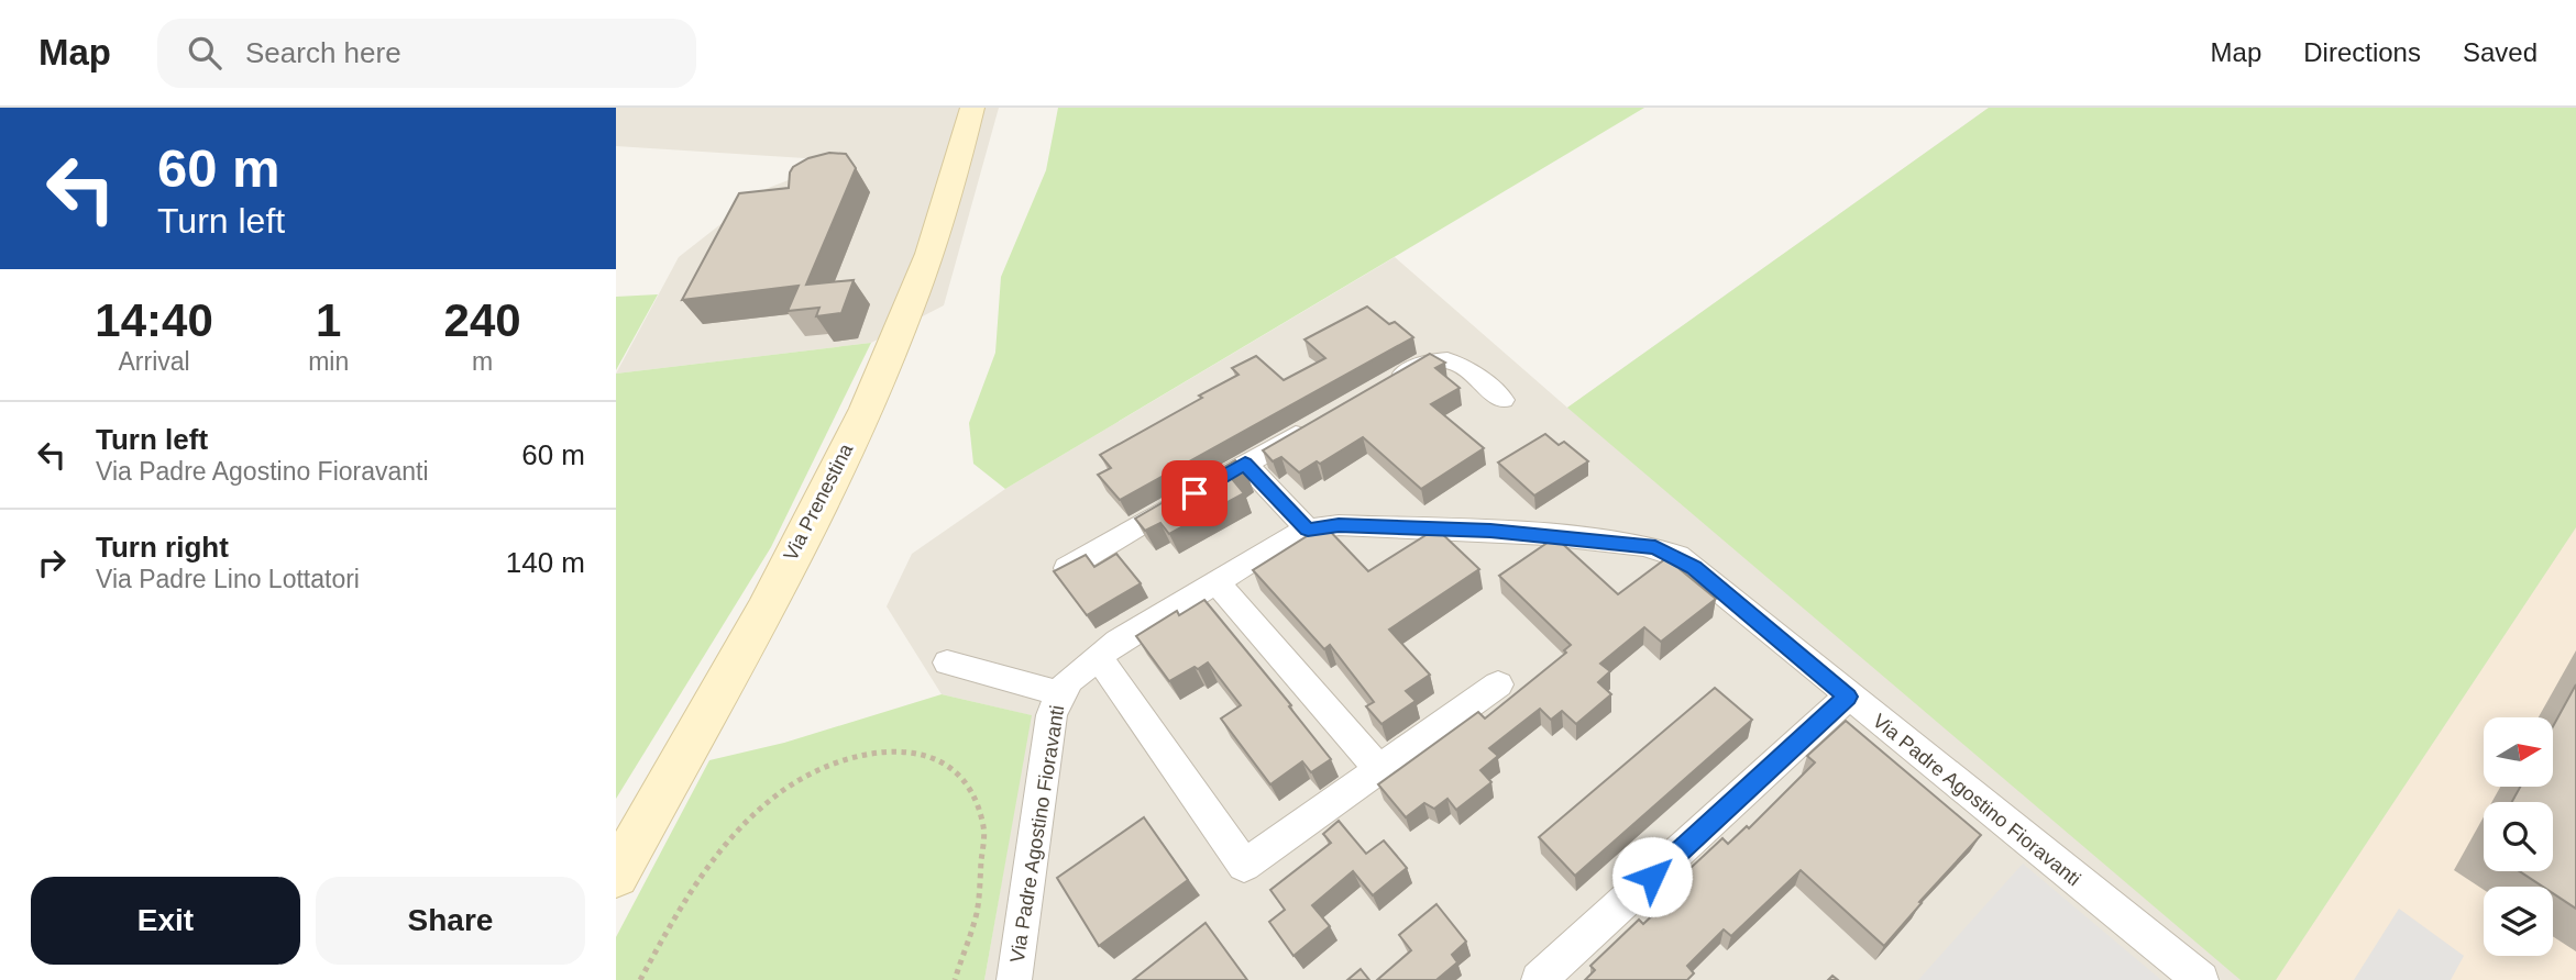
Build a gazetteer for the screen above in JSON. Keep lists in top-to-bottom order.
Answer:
{
  "streets": {
    "main road": ["Via Prenestina"],
    "street": ["Via Padre Agostino Fioravanti"]
  },
  "north": "right",
  "page": {
    "header": "Map",
    "search": "Search here",
    "nav": ["Map", "Directions", "Saved"],
    "turn": ["60 m", "Turn left"],
    "eta": [
      "14:40",
      "Arrival",
      "1",
      "min",
      "240",
      "m"
    ],
    "list": [
      {
        "name": "Turn left",
        "note": "Via Padre Agostino Fioravanti",
        "value": "60 m"
      },
      {
        "name": "Turn right",
        "note": "Via Padre Lino Lottatori",
        "value": "140 m"
      }
    ],
    "buttons": ["Exit", "Share"]
  }
}
